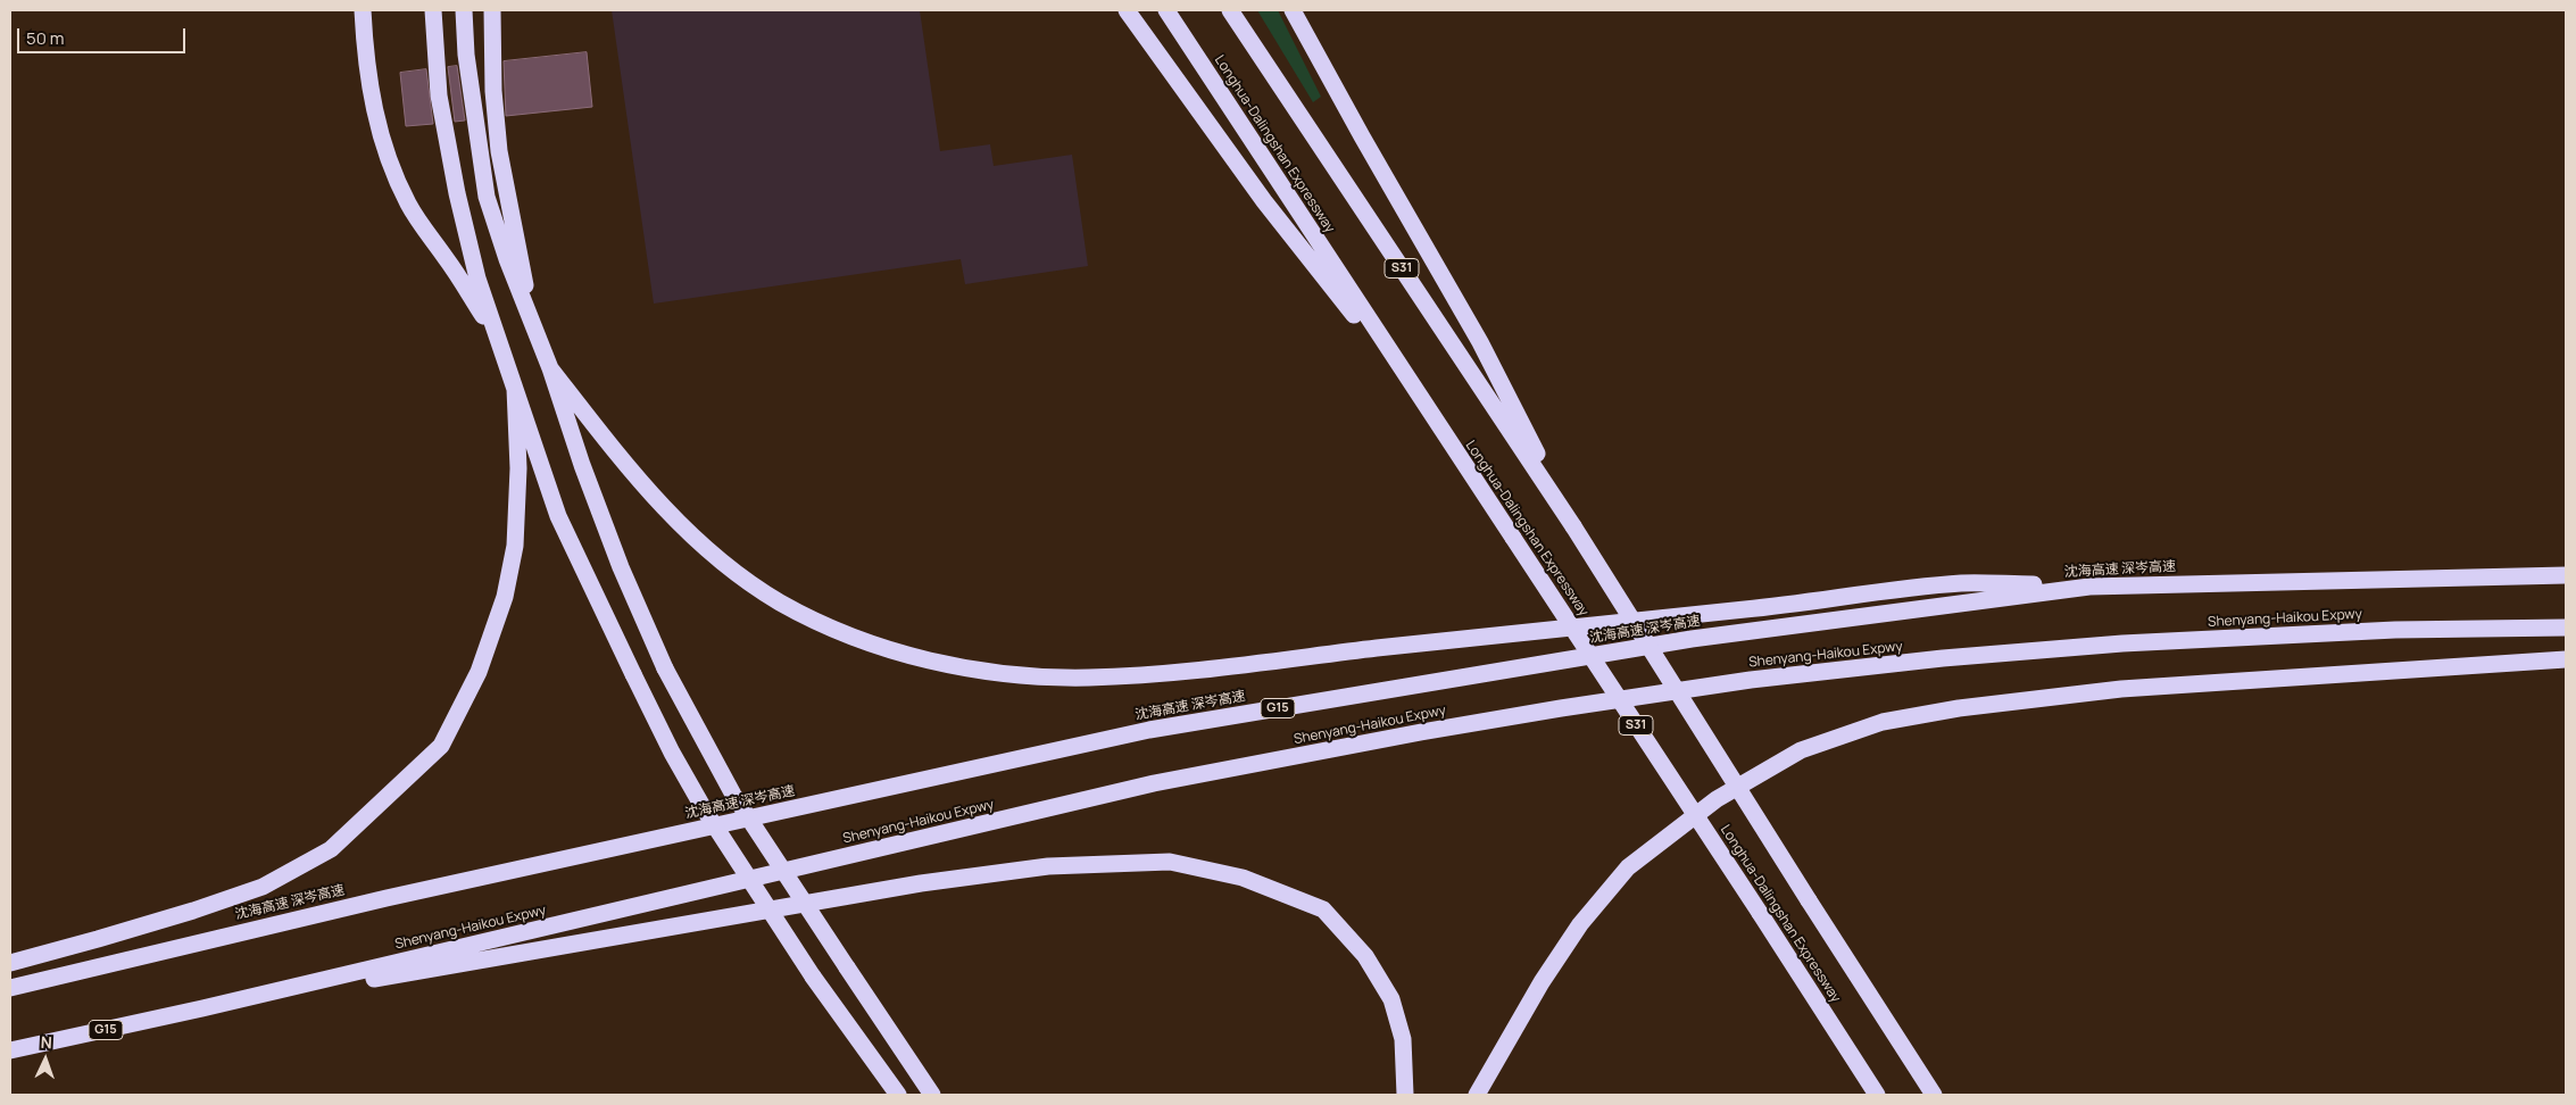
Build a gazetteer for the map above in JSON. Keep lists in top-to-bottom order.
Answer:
{
  "streets": {
    "highway": [
      "Longhua-Dalingshan Expressway",
      "S31",
      "沈海高速 深岑高速",
      "Shenyang-Haikou Expwy",
      "G15"
    ]
  },
  "crossings": [
    ["Shenyang-Haikou Expwy", "G15"]
  ],
  "scale_bar": "50 m",
  "north": "top"
}
